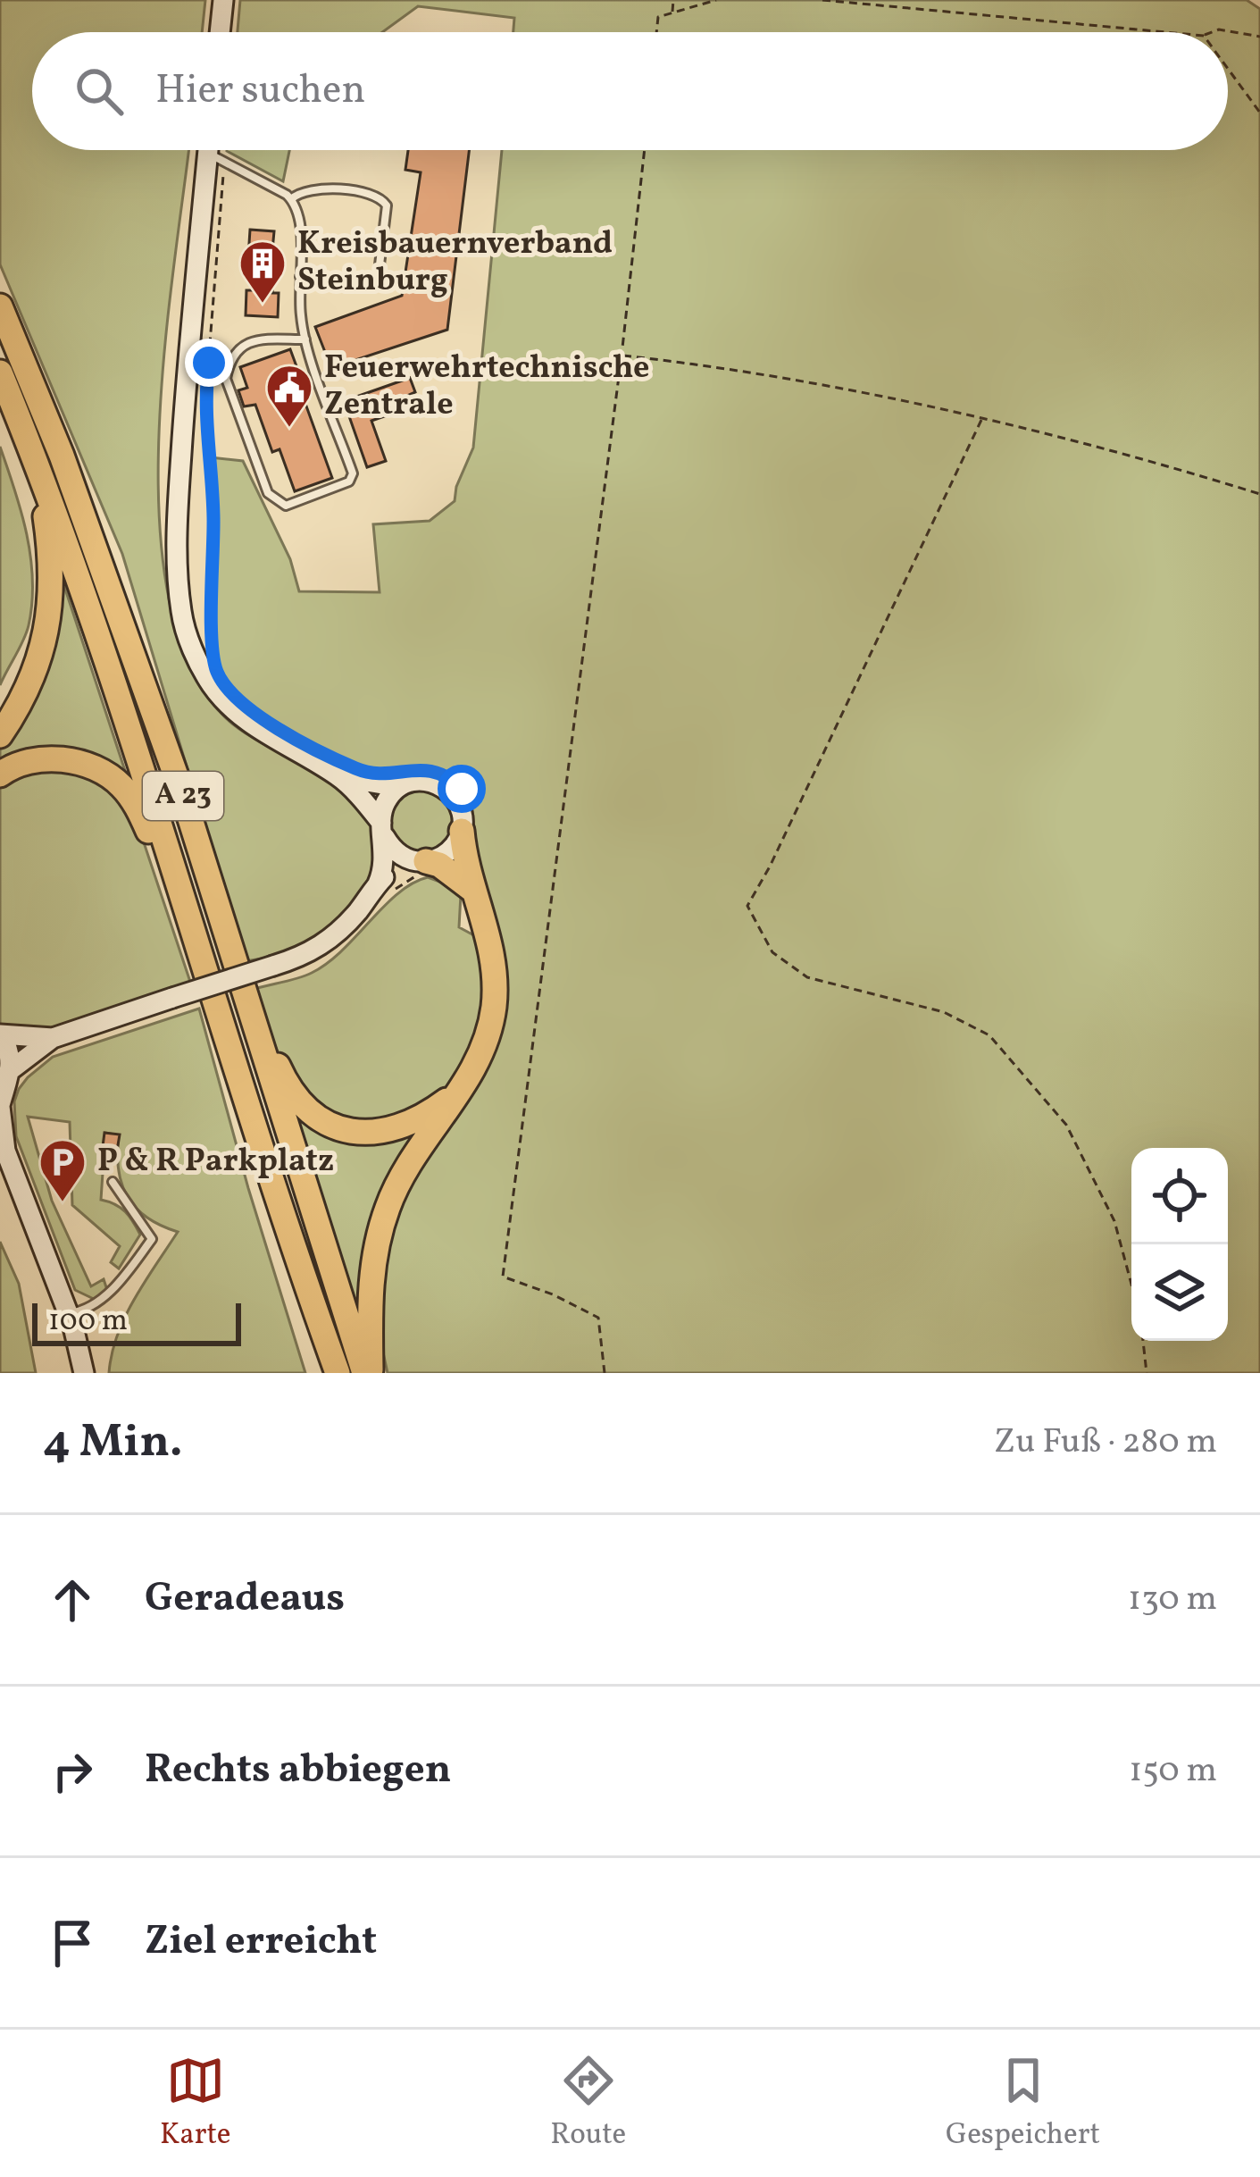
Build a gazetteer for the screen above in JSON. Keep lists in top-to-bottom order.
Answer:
{
  "streets": {
    "highway": ["A 23"]
  },
  "places": {
    "building": ["Kreisbauernverband Steinburg"],
    "public building": ["Feuerwehrtechnische Zentrale"],
    "parking": ["P & R Parkplatz"]
  },
  "scale_bar": "100 m",
  "page": {
    "search": "Hier suchen",
    "scale": "100 m",
    "heading": ["4 Min.", "Zu Fuß · 280 m"],
    "list": [
      ["Geradeaus", "130 m"],
      ["Rechts abbiegen", "150 m"],
      "Ziel erreicht"
    ],
    "nav": ["Karte", "Route", "Gespeichert"]
  }
}
